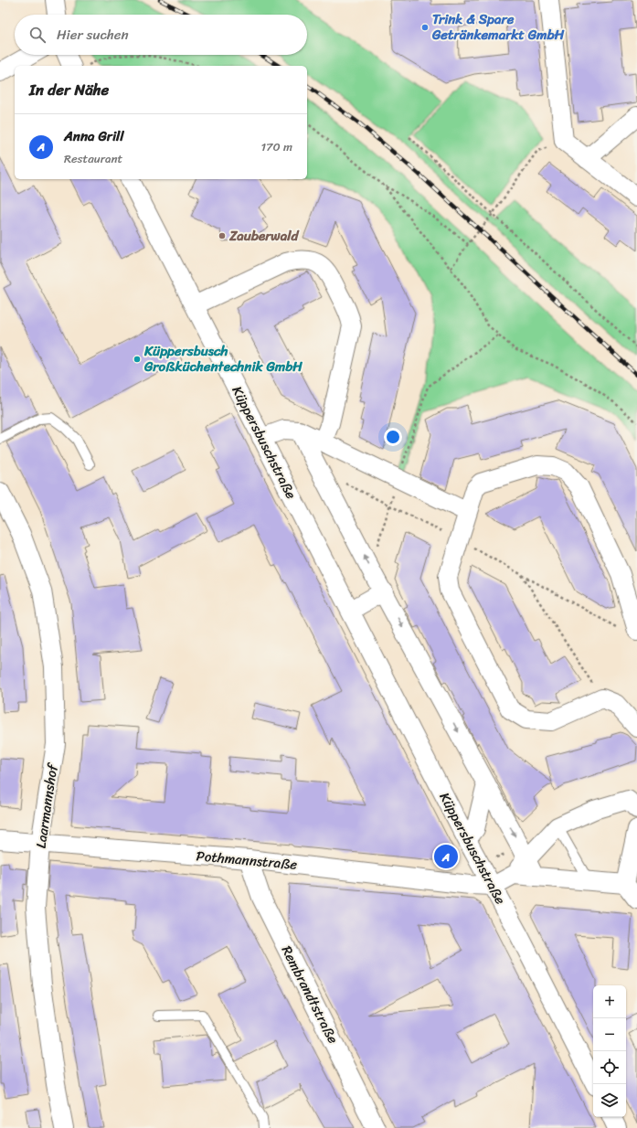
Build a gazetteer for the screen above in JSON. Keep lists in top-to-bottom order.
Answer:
{
  "streets": {
    "street": [
      "Küppersbuschstraße",
      "Laarmannshof",
      "Pothmannstraße",
      "Rembrandtstraße"
    ]
  },
  "crossings": [
    ["Küppersbuschstraße", "Pothmannstraße"],
    ["Laarmannshof", "Pothmannstraße"],
    ["Pothmannstraße", "Rembrandtstraße"]
  ],
  "places": ["Trink & Spare Getränkemarkt GmbH", "Zauberwald", "Küppersbusch Großküchentechnik GmbH"],
  "page": {
    "search": "Hier suchen",
    "heading": "In der Nähe",
    "list": [
      {
        "mark": "A",
        "name": "Anna Grill",
        "note": "Restaurant",
        "value": "170 m"
      }
    ],
    "pins": "A",
    "map_buttons": ["+", "−"]
  }
}
